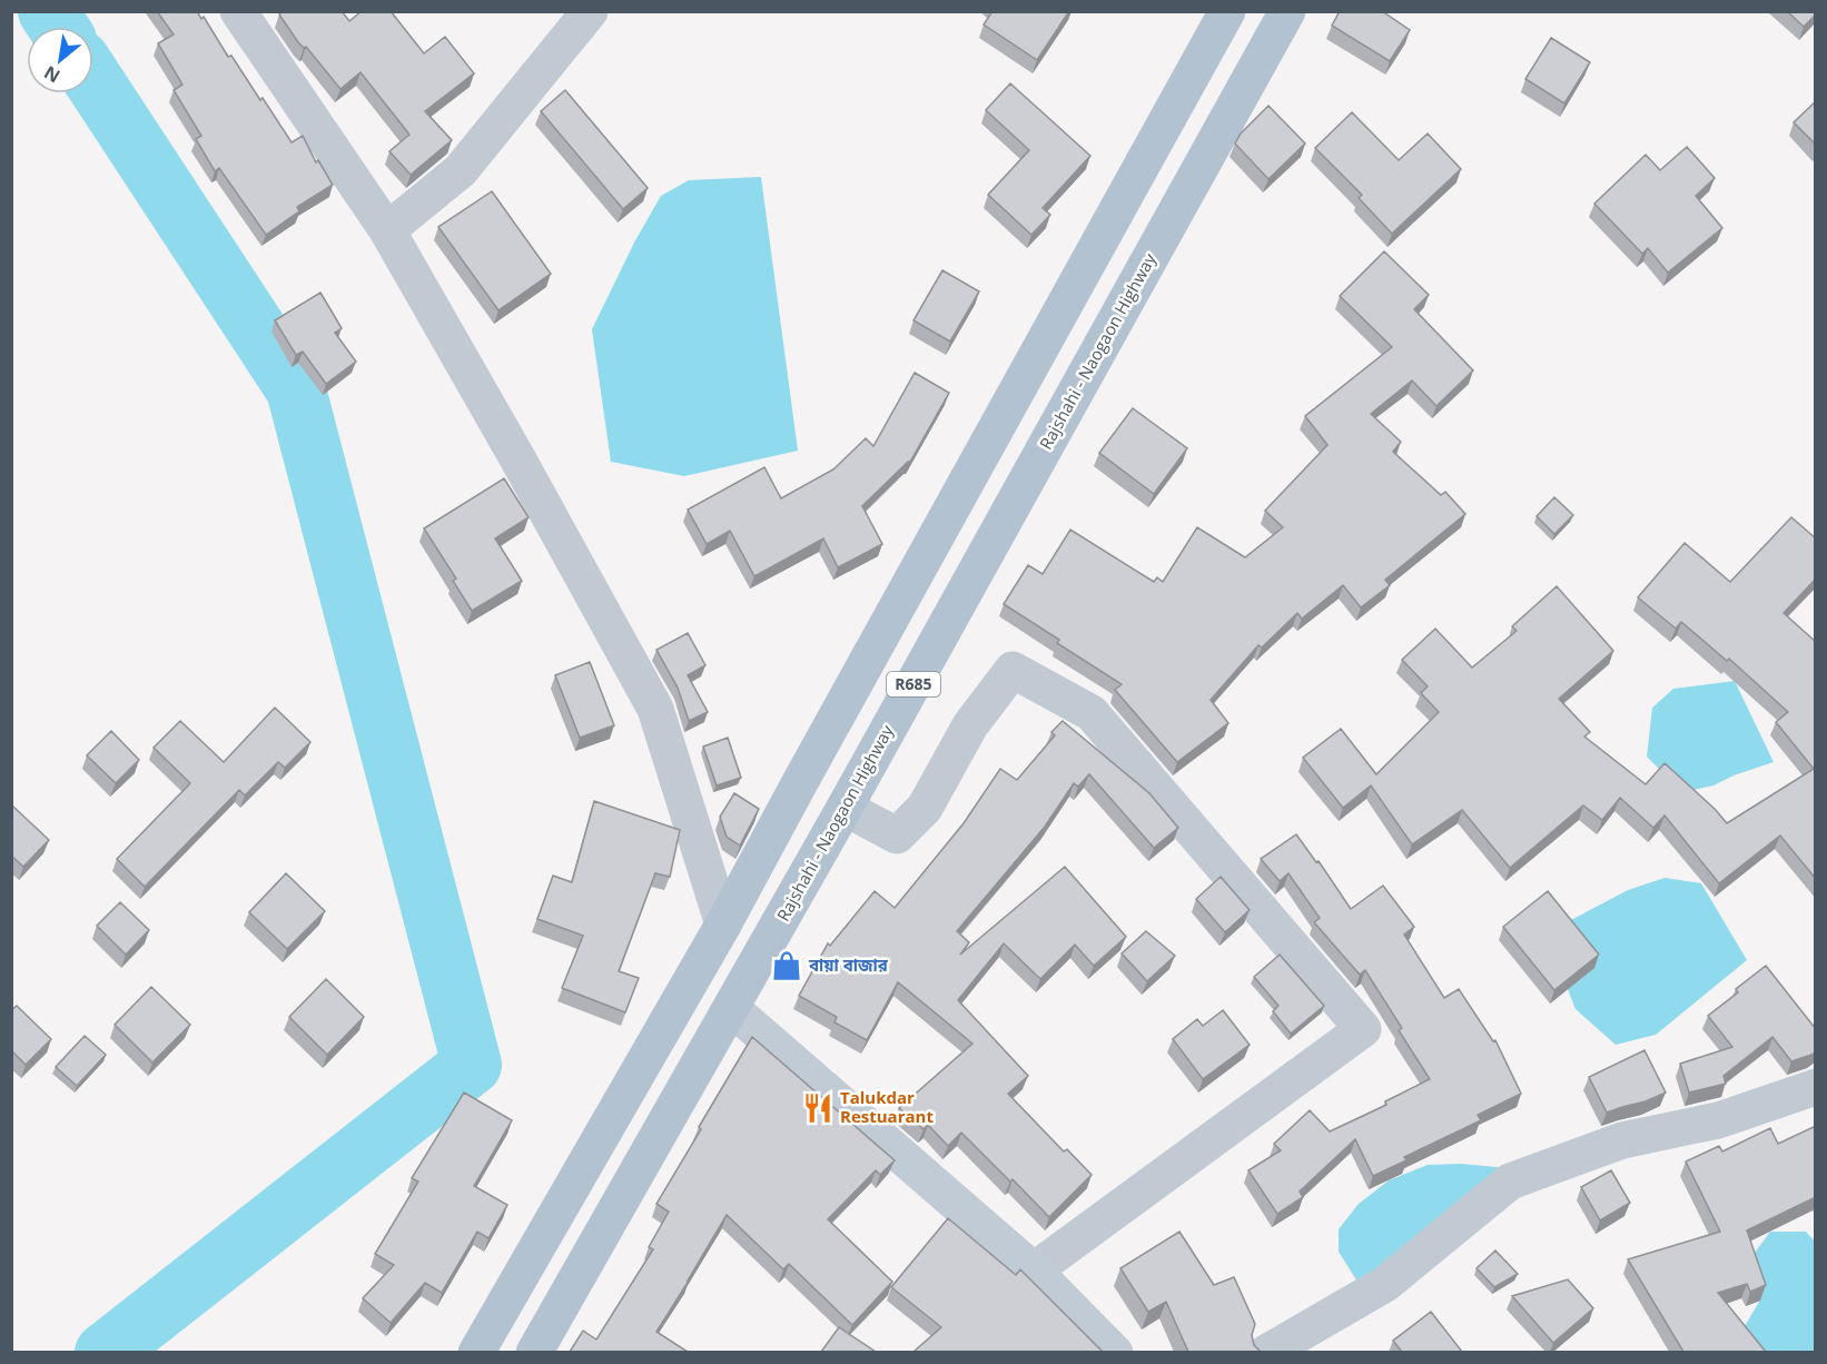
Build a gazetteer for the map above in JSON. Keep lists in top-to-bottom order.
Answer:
{
  "streets": {
    "main road": ["Rajshahi - Naogaon Highway", "R685"]
  },
  "places": {
    "shop": ["বায়া বাজার"],
    "restaurant": ["Talukdar Restuarant"]
  },
  "north": "bottom left"
}
